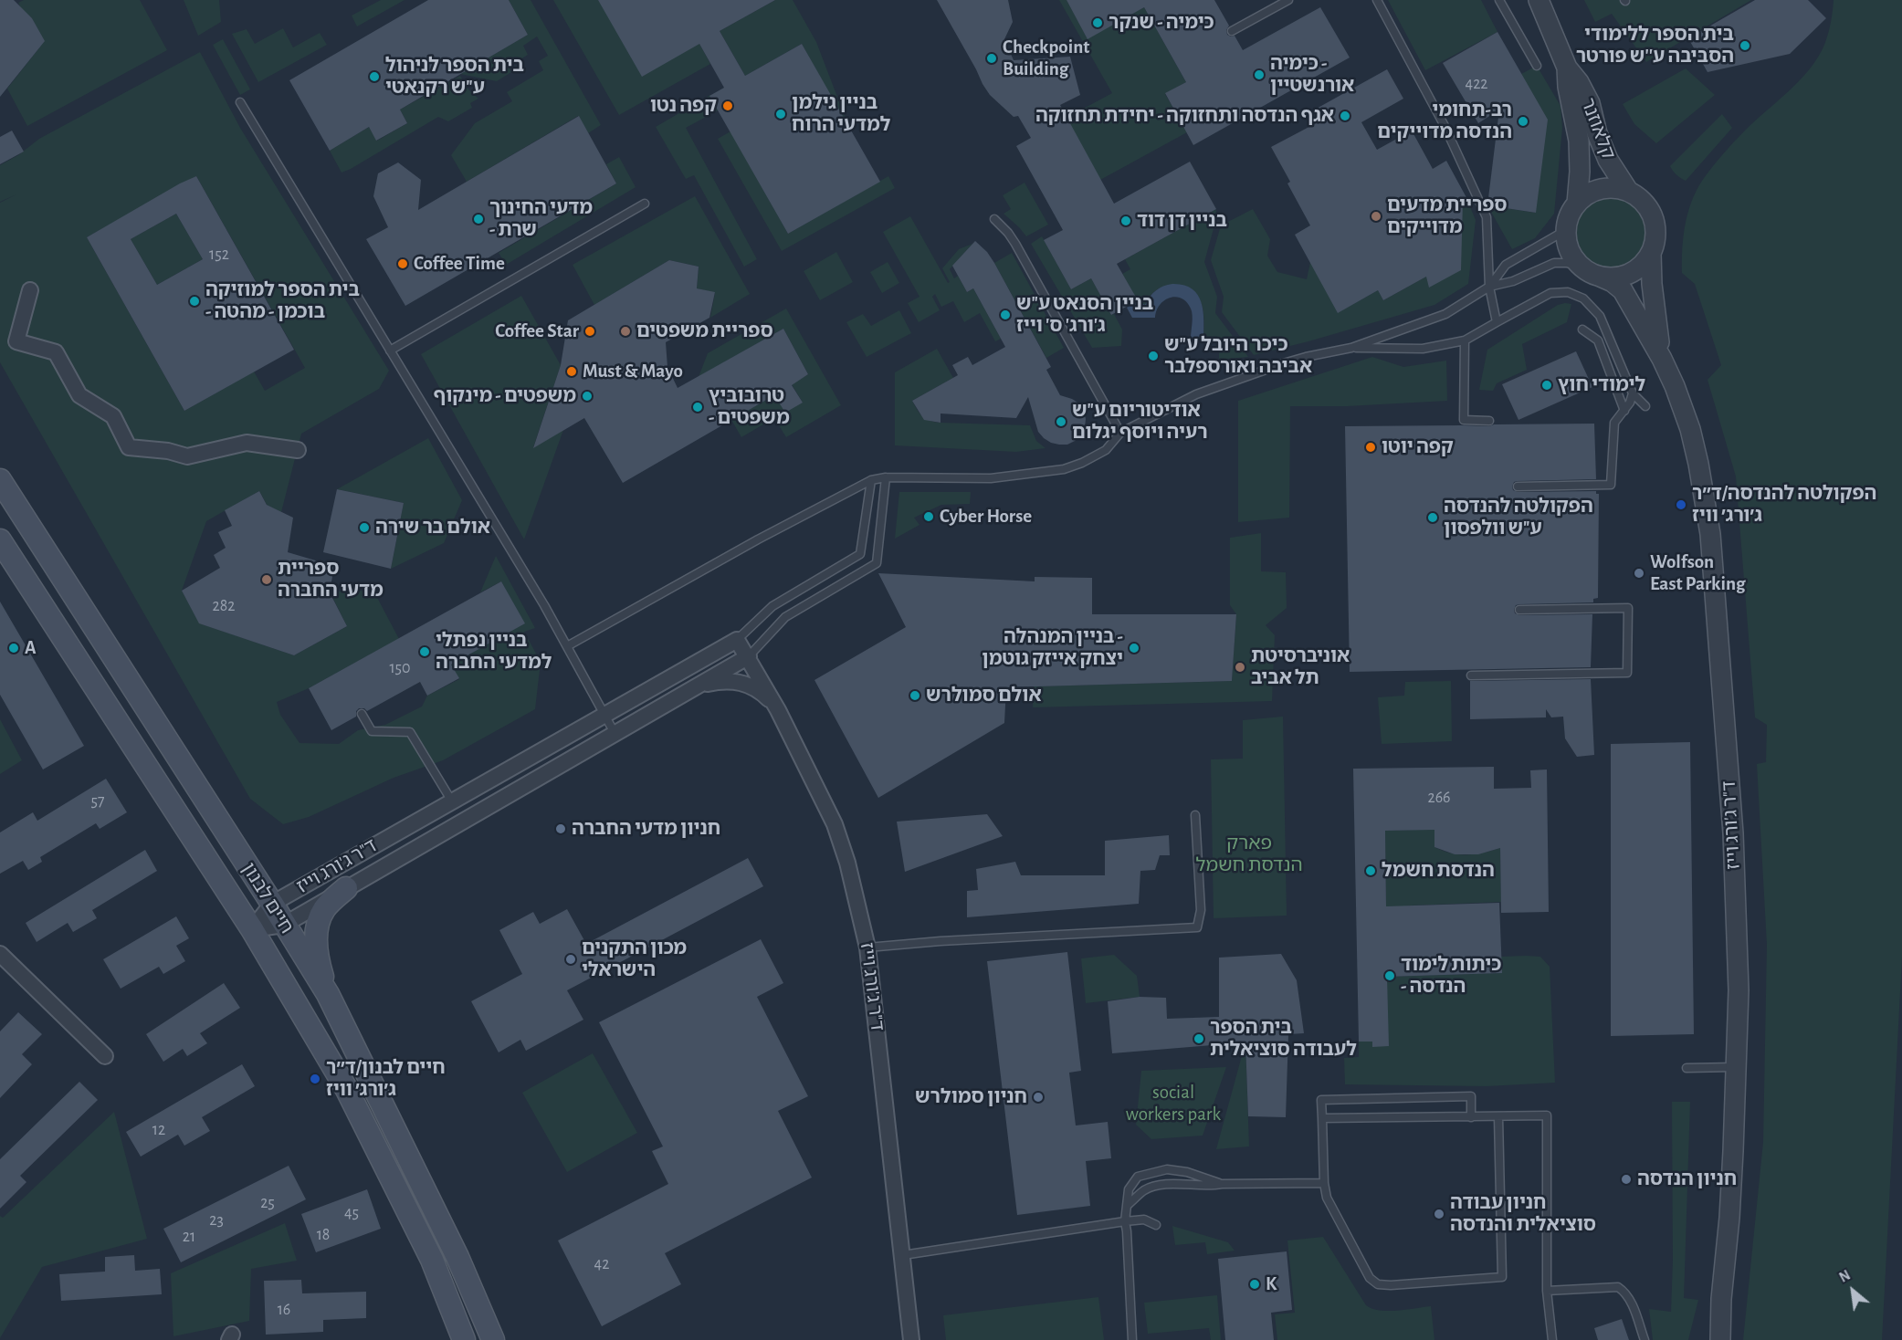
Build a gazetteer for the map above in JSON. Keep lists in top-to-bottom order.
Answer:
{
  "streets": {
    "main road": ["חיים לבנון"],
    "street": ["קלאוזנר", "ד\"ר ג'ורג וייז"]
  },
  "crossings": [
    ["קלאוזנר", "ד\"ר ג'ורג וייז"],
    ["ד\"ר ג'ורג וייז", "חיים לבנון"]
  ],
  "parks": ["פארק הנדסת חשמל", "social workers park"],
  "places": [
    "כימיה - שנקר",
    "בית הספר ללימודי הסביבה ע''ש פורטר",
    "Checkpoint Building",
    "כימיה - אורנשטיין",
    "בית הספר לניהול ע\"ש רקנאטי",
    "קפה נטו",
    "בניין גילמן למדעי הרוח",
    "אגף הנדסה ותחזוקה - יחידת תחזוקה",
    "רב-תחומי הנדסה מדוייקים",
    "ספריית מדעים מדוייקים",
    "מדעי החינוך - שרת",
    "בניין דן דוד",
    "Coffee Time",
    "בית הספר למוזיקה - בוכמן - מהטה",
    "בניין הסנאט ע\"ש ג'ורג' ס' וייז",
    "Coffee Star",
    "ספריית משפטים",
    "כיכר היובל ע\"ש אביבה ואורספלבר",
    "Must & Mayo",
    "לימודי חוץ",
    "משפטים - מינקוף",
    "טרובוביץ - משפטים",
    "אודיטוריום ע\"ש רעיה ויוסף יגלום",
    "קפה יוטו",
    "הפקולטה להנדסה/ד״ר ג׳ורג׳ וויז",
    "Cyber Horse",
    "הפקולטה להנדסה ע\"ש וולפסון",
    "אולם בר שירה",
    "Wolfson East Parking",
    "ספריית מדעי החברה",
    "A",
    "בניין המנהלה - יצחק אייזק גוטמן",
    "בניין נפתלי למדעי החברה",
    "אוניברסיטת תל אביב",
    "אולם סמולרש",
    "חניון מדעי החברה",
    "הנדסת חשמל",
    "מכון התקנים הישראלי",
    "כיתות לימוד - הנדסה",
    "בית הספר לעבודה סוציאלית",
    "חיים לבנון/ד״ר ג׳ורג׳ וויז",
    "חניון סמולרש",
    "חניון הנדסה",
    "חניון עבודה סוציאלית והנדסה",
    "K"
  ],
  "house_numbers": [
    "422",
    "152",
    "282",
    "150",
    "266",
    "57",
    "12",
    "25",
    "45",
    "23",
    "18",
    "21",
    "42",
    "16"
  ],
  "north": "top left"
}
